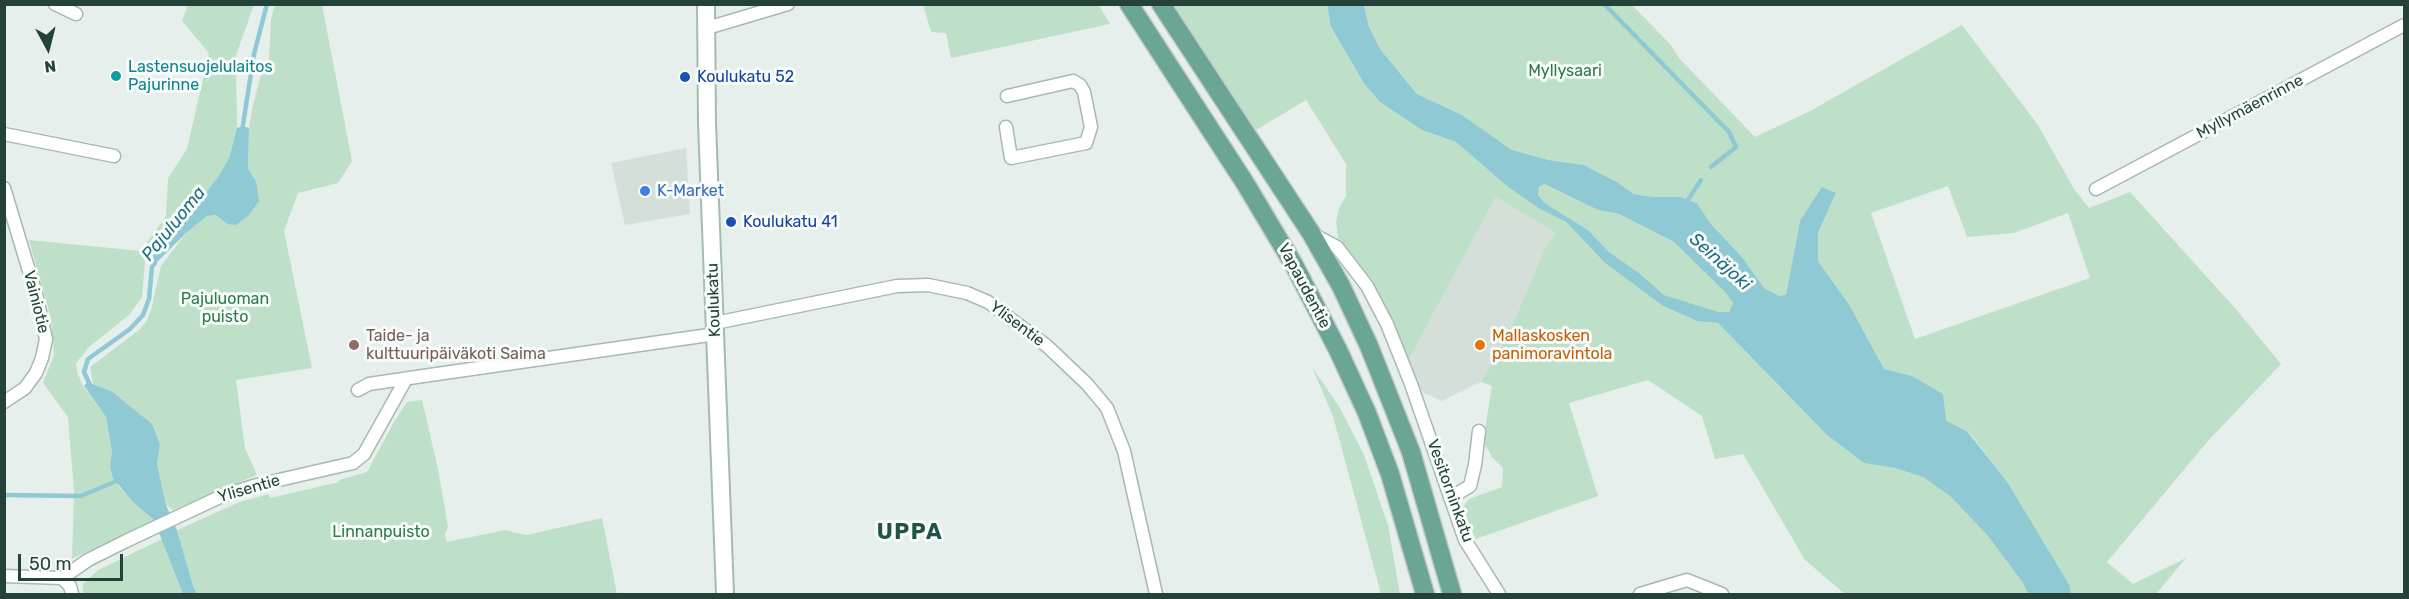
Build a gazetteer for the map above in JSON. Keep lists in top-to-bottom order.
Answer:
{
  "streets": {
    "main road": ["Vapaudentie"],
    "street": [
      "Myllymäenrinne",
      "Koulukatu",
      "Vainiotie",
      "Ylisentie",
      "Vesitorninkatu"
    ]
  },
  "crossings": [
    ["Vapaudentie", "Vesitorninkatu"],
    ["Koulukatu", "Ylisentie"]
  ],
  "districts": ["UPPA"],
  "water": ["Pajuluoma", "Seinäjoki"],
  "parks": ["Myllysaari", "Pajuluoman puisto", "Linnanpuisto"],
  "places": [
    "Lastensuojelulaitos Pajurinne",
    "Koulukatu 52",
    "K-Market",
    "Koulukatu 41",
    "Taide- ja kulttuuripäiväkoti Saima",
    "Mallaskosken panimoravintola"
  ],
  "scale_bar": "50 m",
  "north": "bottom"
}
